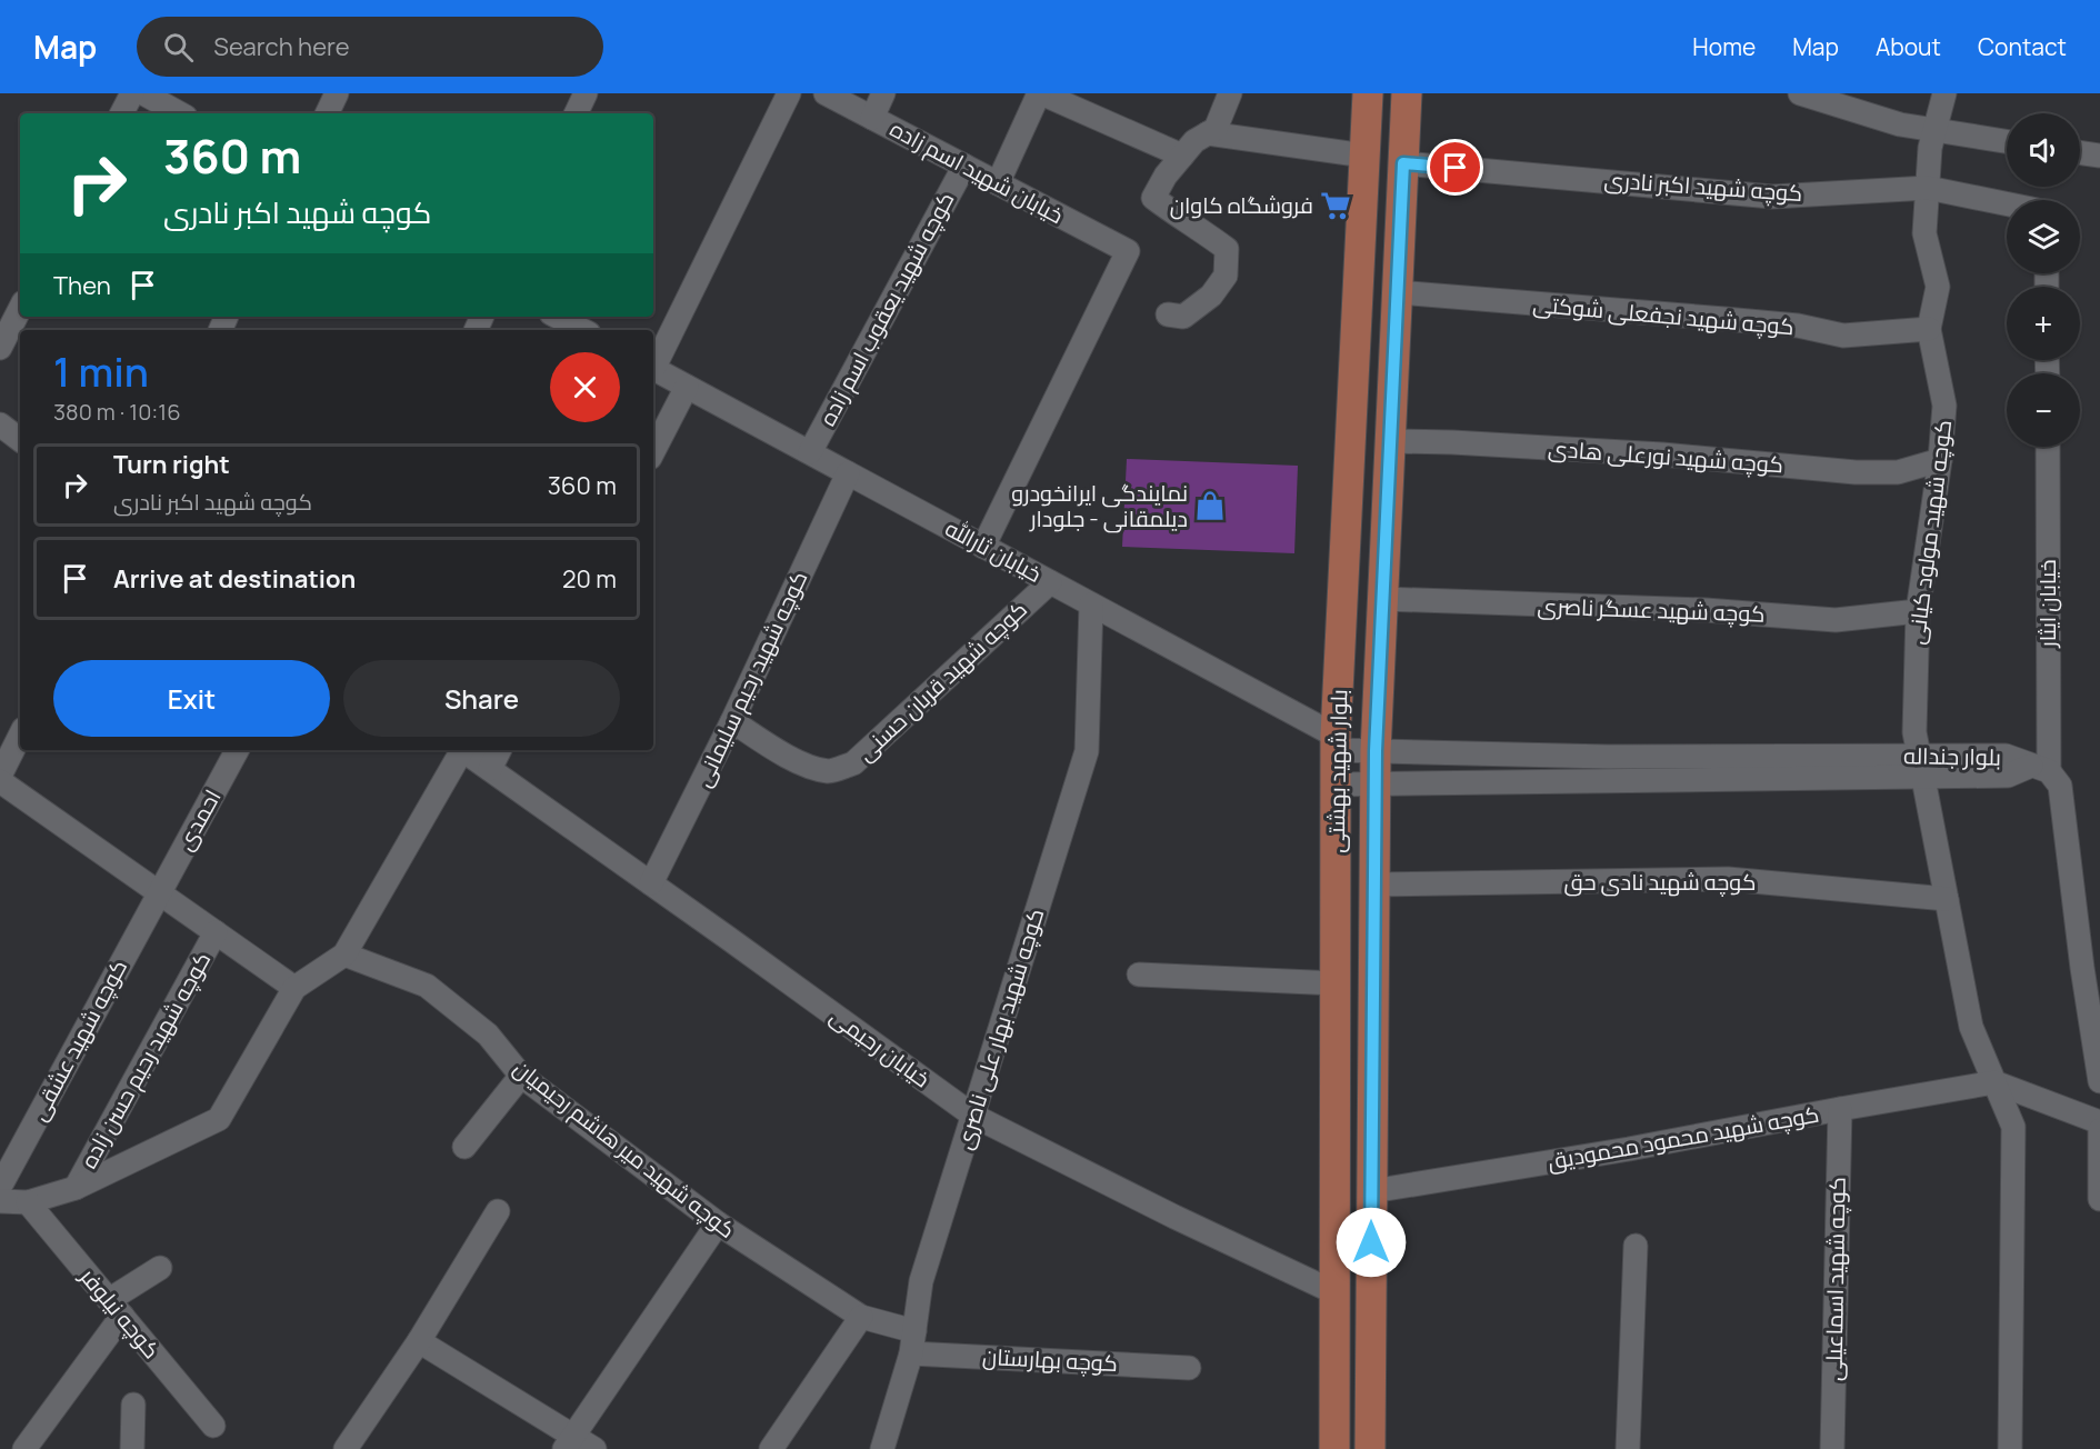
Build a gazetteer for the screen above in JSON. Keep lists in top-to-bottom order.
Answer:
{
  "streets": {
    "main road": ["بلوار شهید بهشتی"],
    "street": [
      "خیابان شهید اسم زاده",
      "کوچه شهید اکبر نادری",
      "کوچه شهید یعقوب اسم زاده",
      "کوچه شهید نجفعلی شوکتی",
      "کوچه شهید نورعلی هادی",
      "کوچه شهید مولود کیانی",
      "خیابان ثارالله",
      "خیابان ایثار",
      "کوچه شهید عسگر ناصری",
      "کوچه شهید رحیم سلیمانی",
      "کوچه شهید قربان حسنی",
      "بلوار جنداله",
      "احمدی",
      "کوچه شهید نادی حق",
      "کوچه شهید بهار علی ناصری",
      "کوچه شهید عشقی",
      "خیابان رحیمی",
      "کوچه شهید رحیم حسن زاده",
      "کوچه شهید محمود محمودیق",
      "کوچه شهید میر هاشم رحیمیان",
      "کوچه شهید اسماعیلی",
      "کوچه نیلوفر",
      "کوچه بهارستان"
    ]
  },
  "crossings": [
    ["خیابان شهید اسم زاده", "کوچه شهید یعقوب اسم زاده"],
    ["خیابان شهید اسم زاده", "خیابان ثارالله"],
    ["کوچه شهید اکبر نادری", "کوچه شهید مولود کیانی"],
    ["کوچه شهید اکبر نادری", "بلوار شهید بهشتی"],
    ["کوچه شهید یعقوب اسم زاده", "خیابان ثارالله"],
    ["کوچه شهید نجفعلی شوکتی", "کوچه شهید مولود کیانی"],
    ["کوچه شهید نجفعلی شوکتی", "بلوار شهید بهشتی"],
    ["کوچه شهید نورعلی هادی", "کوچه شهید مولود کیانی"],
    ["کوچه شهید نورعلی هادی", "بلوار شهید بهشتی"],
    ["کوچه شهید مولود کیانی", "کوچه شهید عسگر ناصری"],
    ["کوچه شهید مولود کیانی", "بلوار جنداله"],
    ["کوچه شهید مولود کیانی", "کوچه شهید نادی حق"],
    ["کوچه شهید مولود کیانی", "کوچه شهید محمود محمودیق"],
    ["خیابان ثارالله", "کوچه شهید رحیم سلیمانی"],
    ["خیابان ثارالله", "کوچه شهید قربان حسنی"],
    ["خیابان ثارالله", "بلوار جنداله"],
    ["خیابان ثارالله", "بلوار شهید بهشتی"],
    ["خیابان ثارالله", "کوچه شهید بهار علی ناصری"],
    ["خیابان ایثار", "بلوار جنداله"],
    ["کوچه شهید عسگر ناصری", "بلوار شهید بهشتی"],
    ["کوچه شهید رحیم سلیمانی", "کوچه شهید قربان حسنی"],
    ["کوچه شهید رحیم سلیمانی", "خیابان رحیمی"],
    ["بلوار جنداله", "بلوار شهید بهشتی"],
    ["بلوار شهید بهشتی", "کوچه شهید نادی حق"],
    ["بلوار شهید بهشتی", "خیابان رحیمی"],
    ["بلوار شهید بهشتی", "کوچه شهید محمود محمودیق"],
    ["احمدی", "کوچه شهید عشقی"],
    ["کوچه شهید بهار علی ناصری", "خیابان رحیمی"],
    ["کوچه شهید بهار علی ناصری", "کوچه شهید میر هاشم رحیمیان"],
    ["کوچه شهید بهار علی ناصری", "کوچه بهارستان"],
    ["کوچه شهید محمود محمودیق", "کوچه شهید اسماعیلی"],
    ["کوچه شهید میر هاشم رحیمیان", "کوچه بهارستان"]
  ],
  "places": {
    "supermarket": ["فروشگاه کاوان"],
    "shop": ["نمایندگی ایرانخودرو دیلمقانی - جلودار"]
  },
  "page": {
    "header": "Map",
    "search": "Search here",
    "nav": [
      "Home",
      "Map",
      "About",
      "Contact"
    ],
    "map_buttons": ["+", "−"],
    "turn": ["360 m", "کوچه شهید اکبر نادری"],
    "then": "Then",
    "heading": ["1 min", "380 m · 10:16"],
    "list": [
      {
        "name": "Turn right",
        "note": "کوچه شهید اکبر نادری",
        "value": "360 m"
      },
      {
        "name": "Arrive at destination",
        "value": "20 m"
      }
    ],
    "buttons": ["Exit", "Share"]
  }
}
